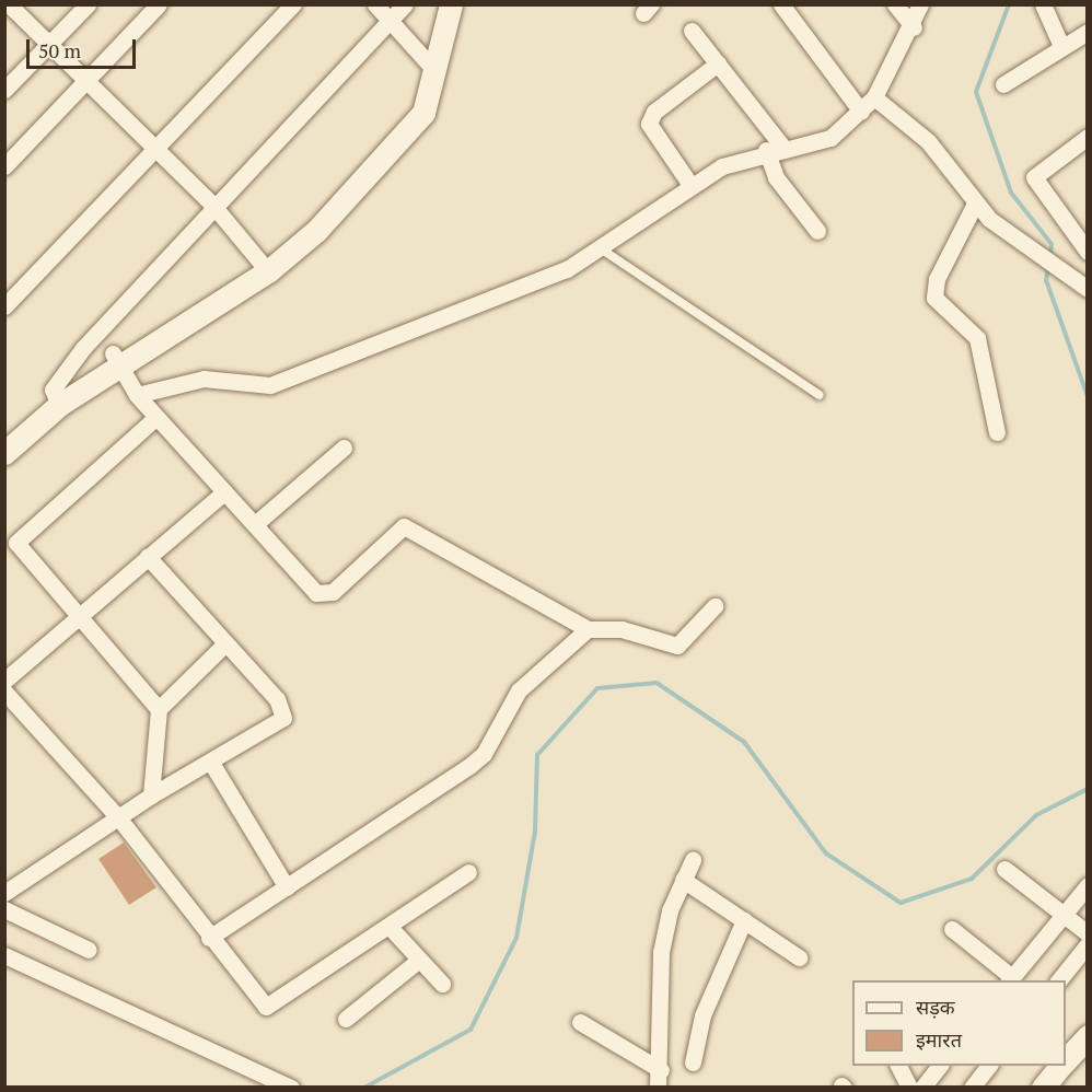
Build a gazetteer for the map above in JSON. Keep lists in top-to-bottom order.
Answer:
{
  "legend": ["सड़क", "इमारत"],
  "scale_bar": "50 m"
}
